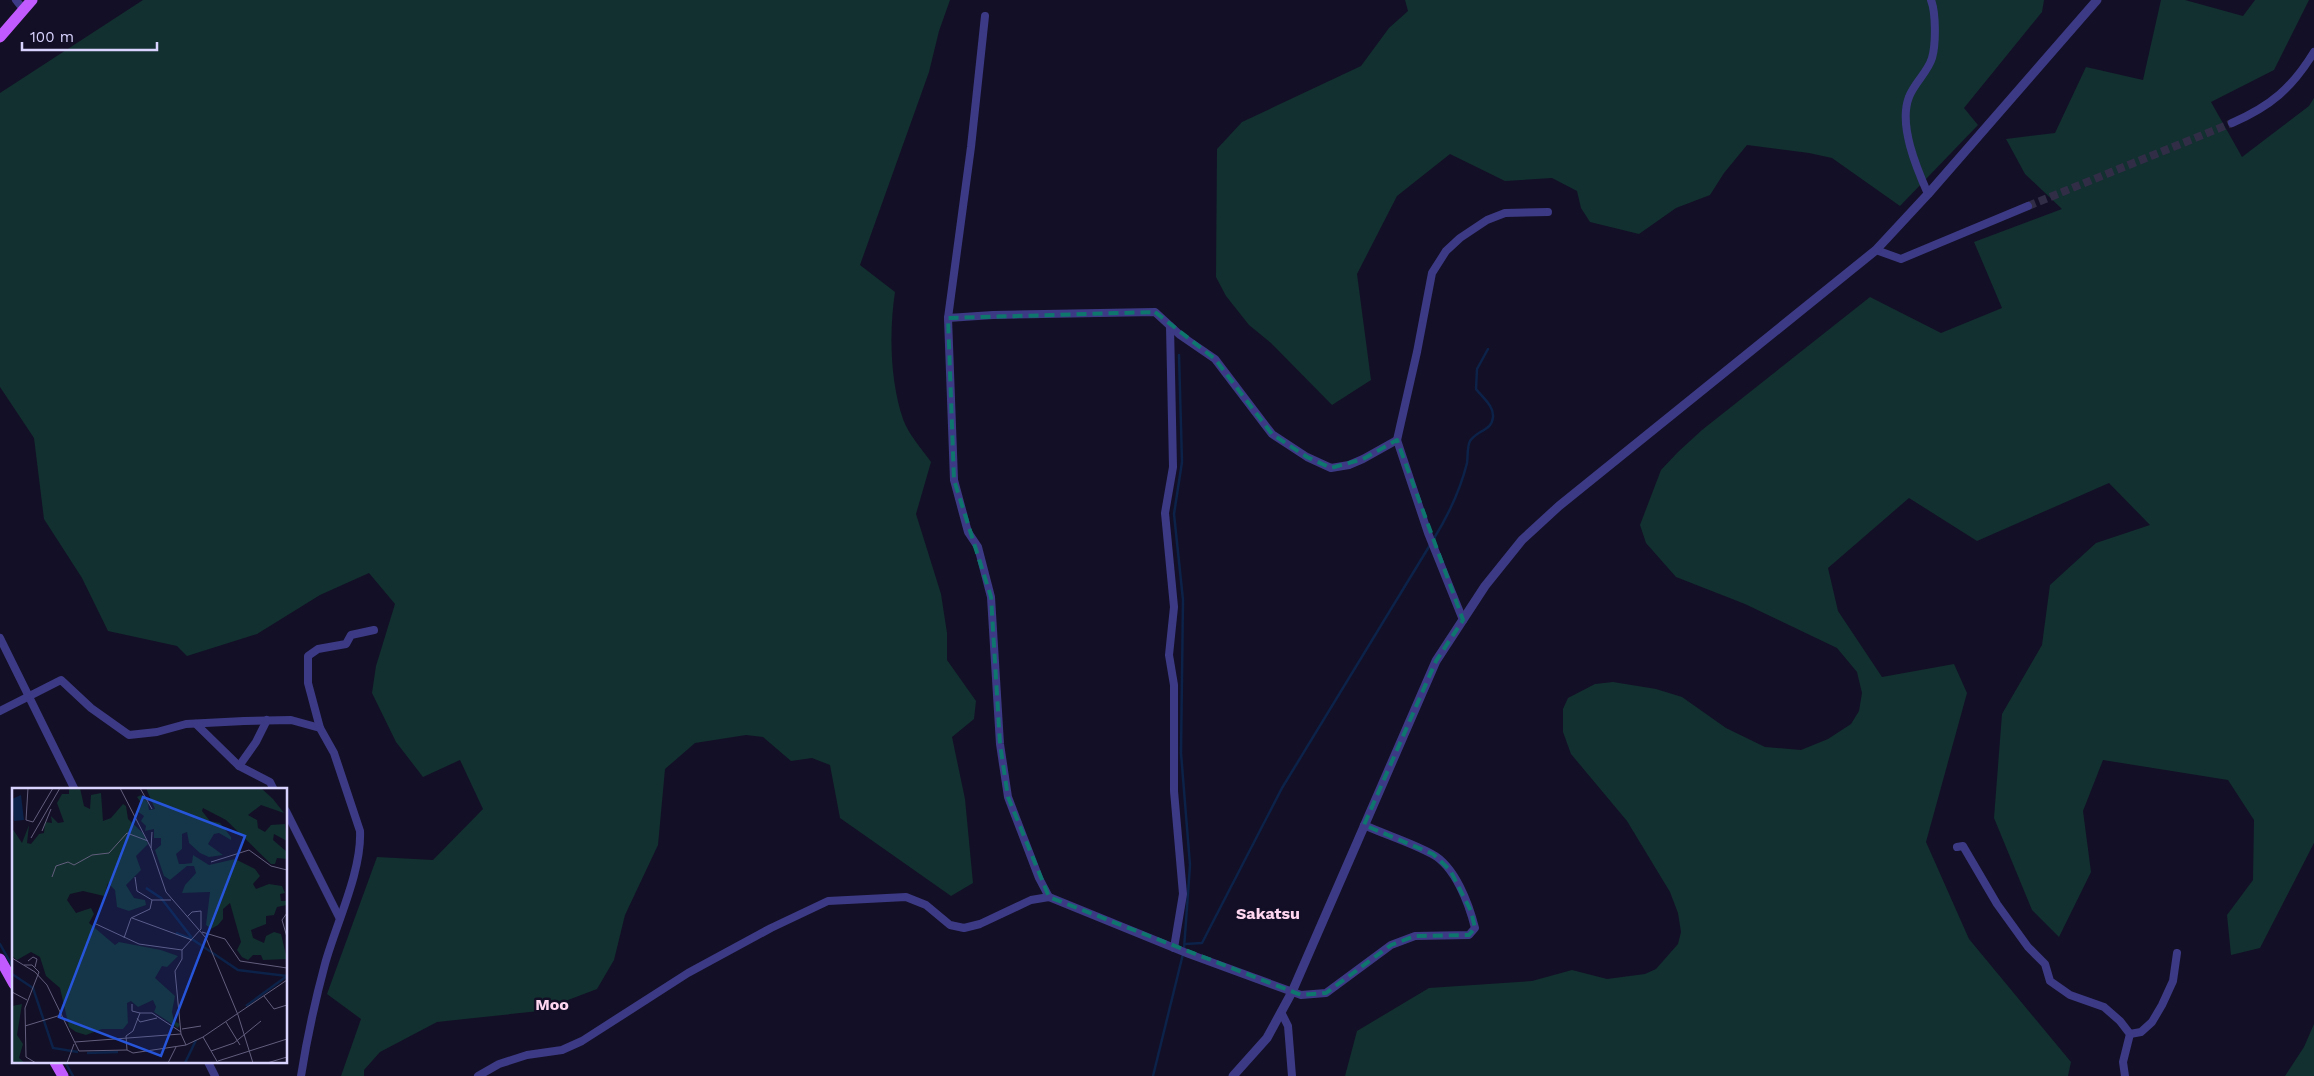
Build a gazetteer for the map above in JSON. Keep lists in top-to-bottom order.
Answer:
{
  "districts": ["Sakatsu", "Moo"],
  "scale_bar": "100 m"
}
